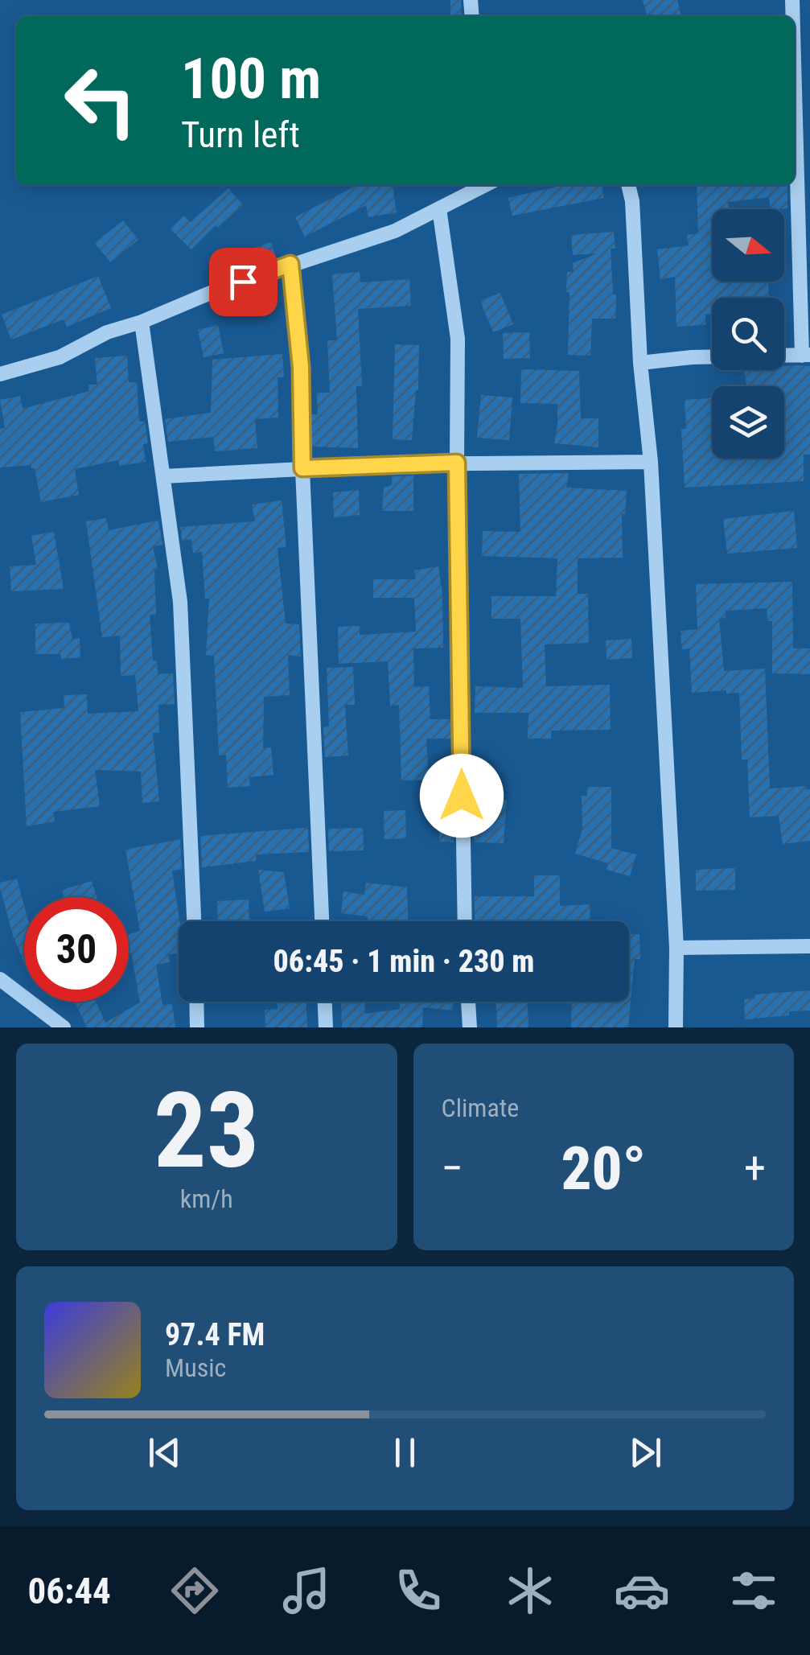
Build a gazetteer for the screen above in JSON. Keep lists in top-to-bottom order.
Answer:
{
  "north": "right",
  "page": {
    "turn": ["100 m", "Turn left"],
    "limit": "30",
    "trip": "06:45 · 1 min · 230 m",
    "tile": [
      ["23", "km/h"],
      "Climate"
    ],
    "heat": ["−", "20°", "+"],
    "song": ["97.4 FM", "Music"],
    "tabs": "06:44"
  }
}
